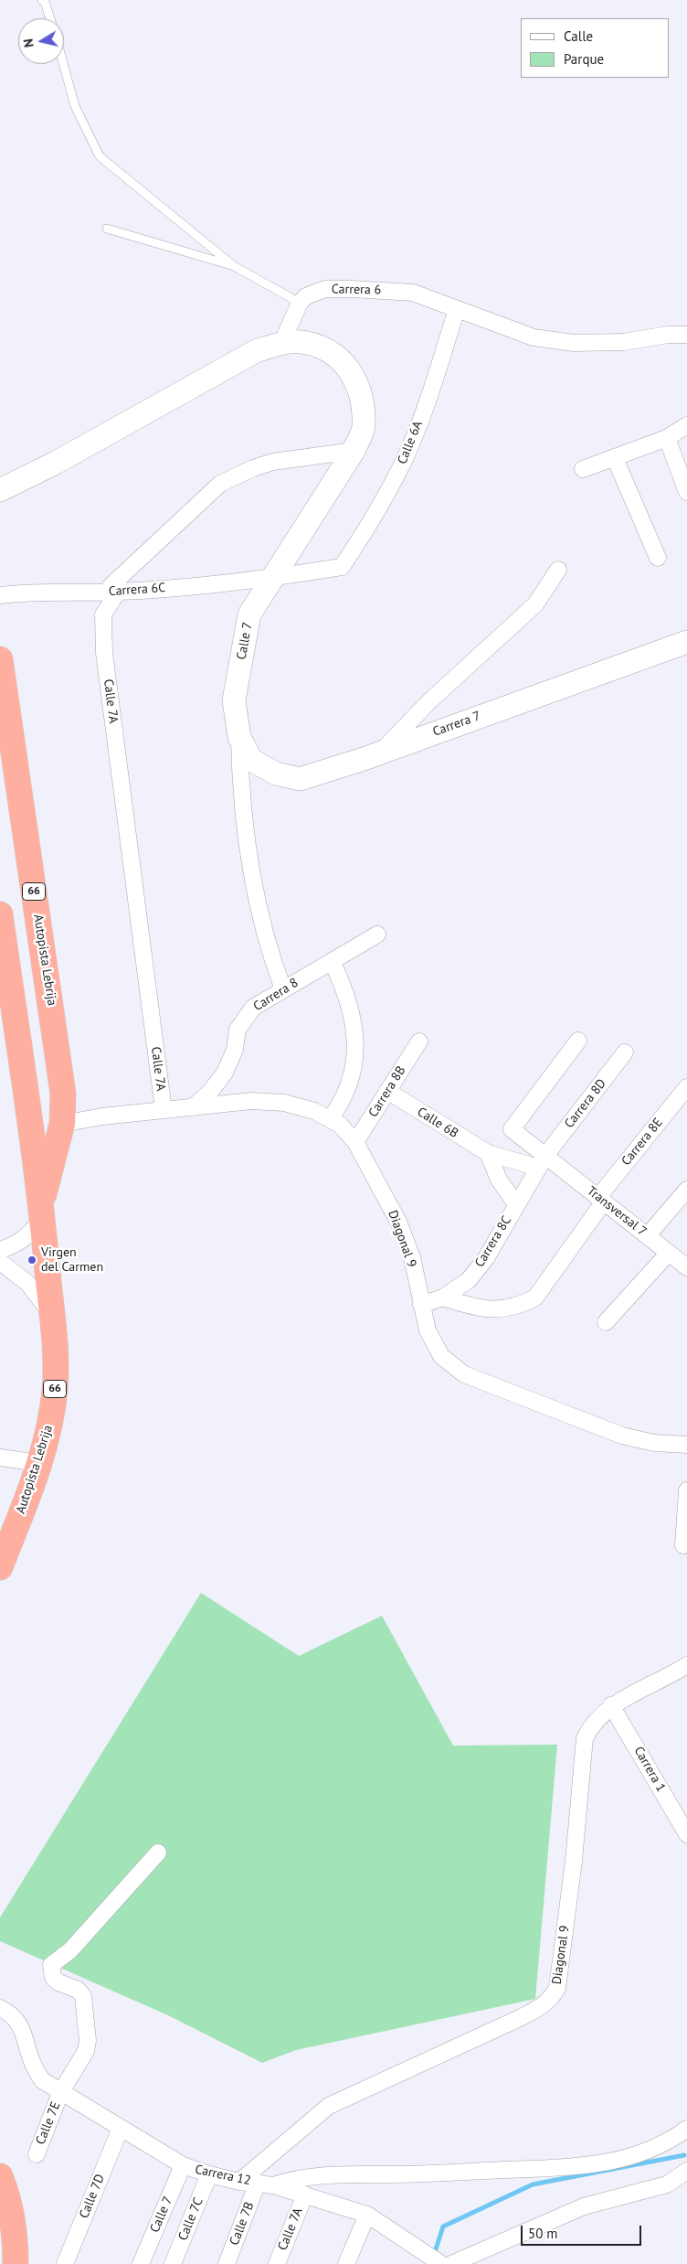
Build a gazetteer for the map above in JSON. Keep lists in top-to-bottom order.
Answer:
{
  "streets": {
    "highway": ["66", "Autopista Lebrija"],
    "street": [
      "Carrera 6",
      "Calle 6A",
      "Carrera 6C",
      "Calle 7",
      "Calle 7A",
      "Carrera 7",
      "Carrera 8",
      "Carrera 8B",
      "Carrera 8D",
      "Calle 6B",
      "Carrera 8E",
      "Transversal 7",
      "Diagonal 9",
      "Carrera 8C",
      "Carrera 1",
      "Calle 7E",
      "Carrera 12",
      "Calle 7D",
      "Calle 7C",
      "Calle 7B"
    ]
  },
  "crossings": [
    ["Carrera 6", "Calle 6A"],
    ["Calle 6A", "Carrera 6C"],
    ["Carrera 6C", "Calle 7"],
    ["Carrera 6C", "Calle 7A"],
    ["Calle 7", "Calle 7A"],
    ["Calle 7", "Carrera 7"],
    ["Calle 7", "Carrera 8"],
    ["Calle 7", "Carrera 12"],
    ["Calle 7A", "Diagonal 9"],
    ["Calle 7A", "Carrera 12"],
    ["Autopista Lebrija", "Diagonal 9"],
    ["Carrera 8", "Diagonal 9"],
    ["Carrera 8B", "Calle 6B"],
    ["Carrera 8B", "Diagonal 9"],
    ["Carrera 8D", "Calle 6B"],
    ["Carrera 8D", "Transversal 7"],
    ["Carrera 8D", "Carrera 8C"],
    ["Calle 6B", "Transversal 7"],
    ["Calle 6B", "Carrera 8C"],
    ["Carrera 8E", "Transversal 7"],
    ["Transversal 7", "Carrera 8C"],
    ["Diagonal 9", "Carrera 8C"],
    ["Diagonal 9", "Carrera 1"],
    ["Diagonal 9", "Carrera 12"],
    ["Calle 7E", "Carrera 12"],
    ["Carrera 12", "Calle 7D"],
    ["Carrera 12", "Calle 7C"],
    ["Carrera 12", "Calle 7B"]
  ],
  "places": ["Virgen del Carmen"],
  "legend": ["Calle", "Parque"],
  "scale_bar": "50 m",
  "north": "left"
}
